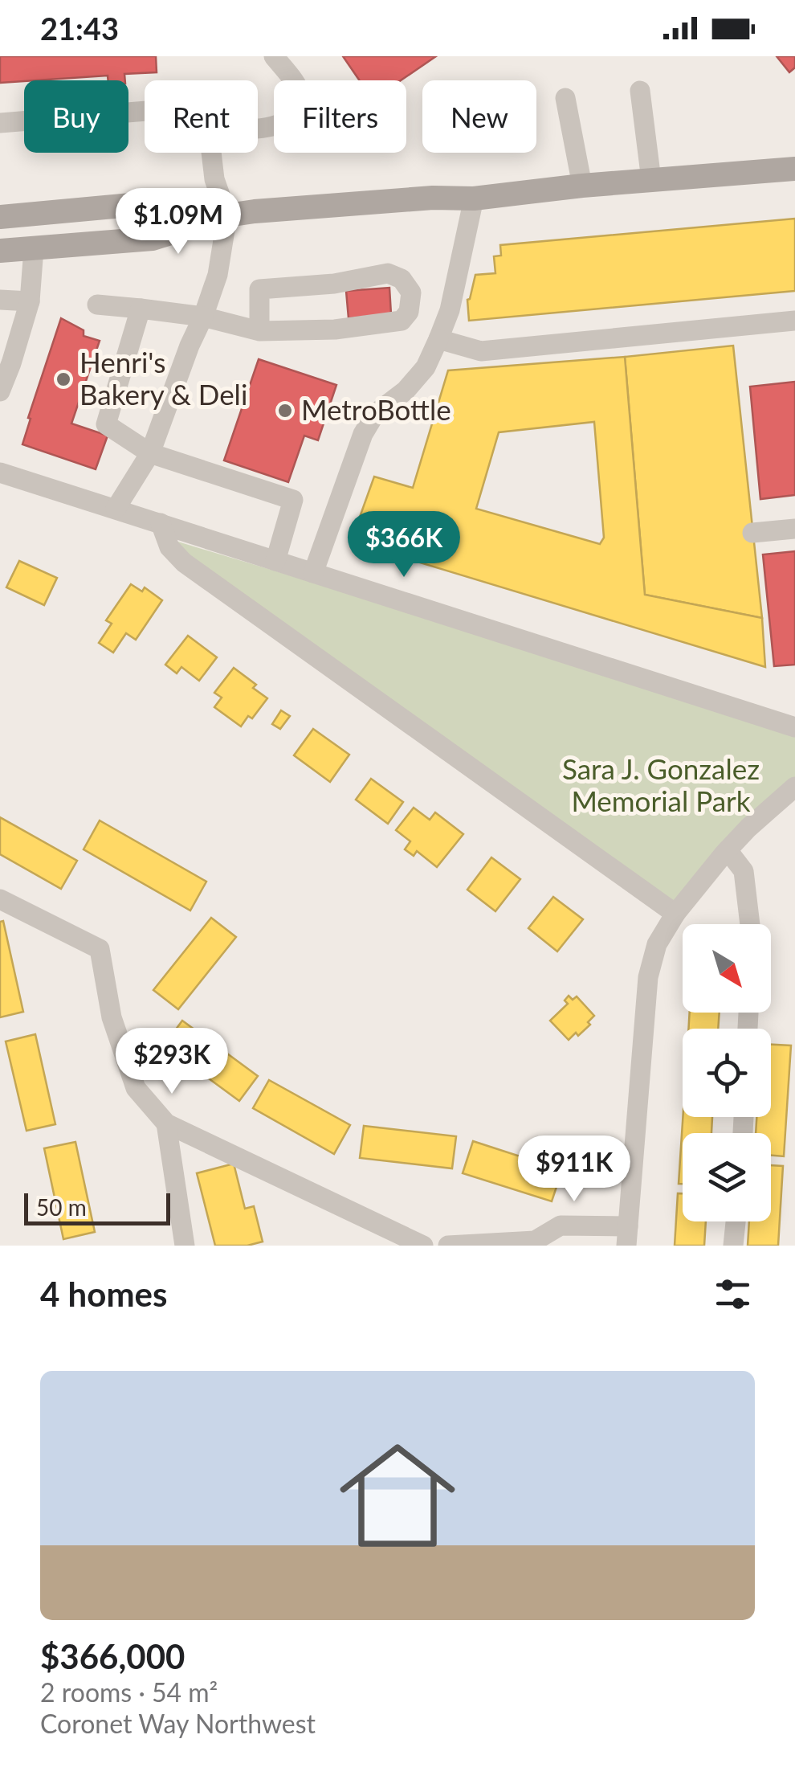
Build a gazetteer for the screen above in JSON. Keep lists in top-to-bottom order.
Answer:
{
  "parks": ["Sara J. Gonzalez Memorial Park"],
  "places": ["Henri's Bakery & Deli", "MetroBottle"],
  "scale_bar": "50 m",
  "north": "bottom right",
  "page": {
    "status": "21:43",
    "chip": [
      "Buy",
      "Rent",
      "Filters",
      "New"
    ],
    "price": [
      "$1.09M",
      "$366K",
      "$293K",
      "$911K"
    ],
    "scale": "50 m",
    "heading": "4 homes",
    "list": [
      {
        "name": "$366,000",
        "note": "2 rooms · 54 m² · Coronet Way Northwest"
      }
    ]
  }
}
